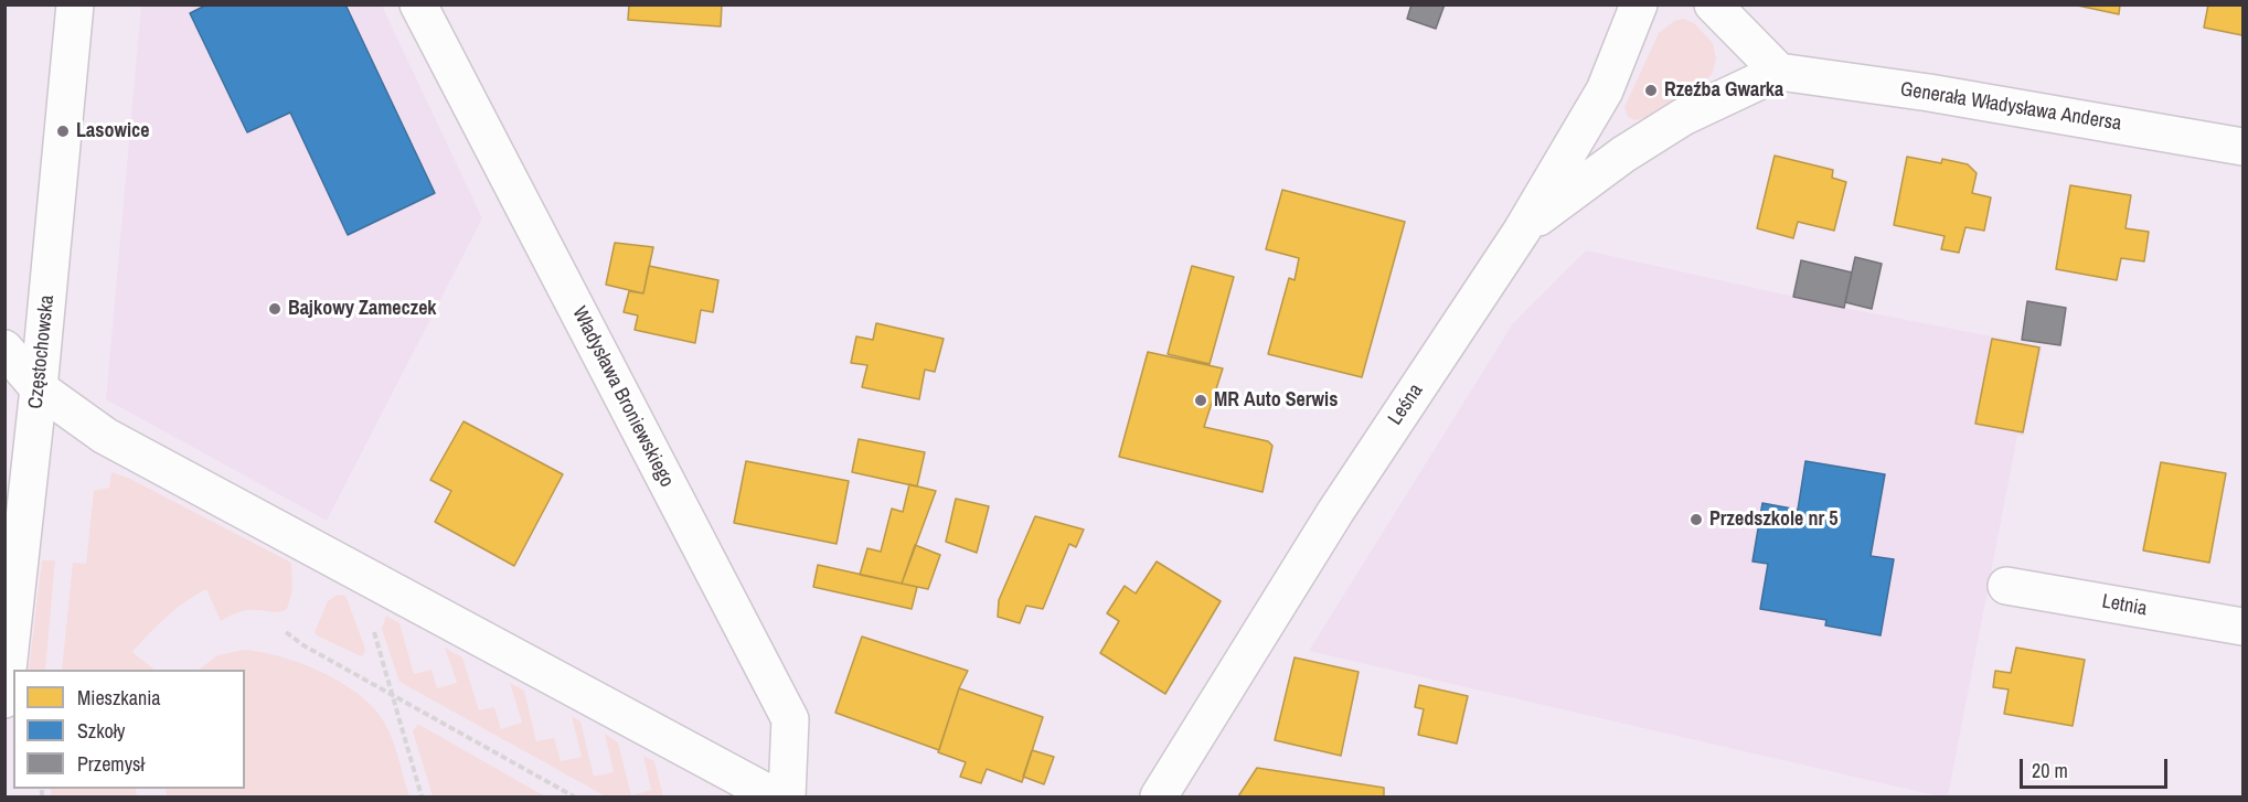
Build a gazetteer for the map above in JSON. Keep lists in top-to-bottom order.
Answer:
{
  "streets": {
    "street": [
      "Generała Władysława Andersa",
      "Częstochowska",
      "Władysława Broniewskiego",
      "Leśna",
      "Letnia"
    ]
  },
  "places": [
    "Rzeźba Gwarka",
    "Lasowice",
    "Bajkowy Zameczek",
    "MR Auto Serwis",
    "Przedszkole nr 5"
  ],
  "legend": ["Mieszkania", "Szkoły", "Przemysł"],
  "scale_bar": "20 m"
}
